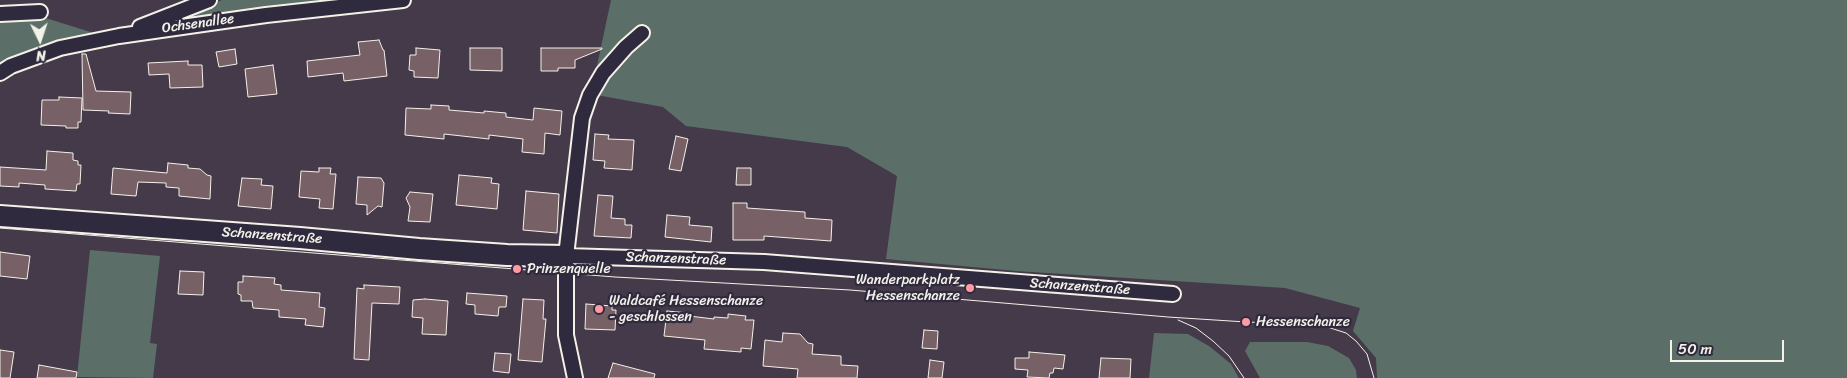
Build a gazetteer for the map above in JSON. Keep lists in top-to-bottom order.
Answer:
{
  "streets": {
    "street": ["Ochsenallee", "Schanzenstraße"]
  },
  "places": [
    "Prinzenquelle",
    "Wanderparkplatz Hessenschanze",
    "Waldcafé Hessenschanze - geschlossen",
    "Hessenschanze"
  ],
  "scale_bar": "50 m",
  "north": "bottom"
}
